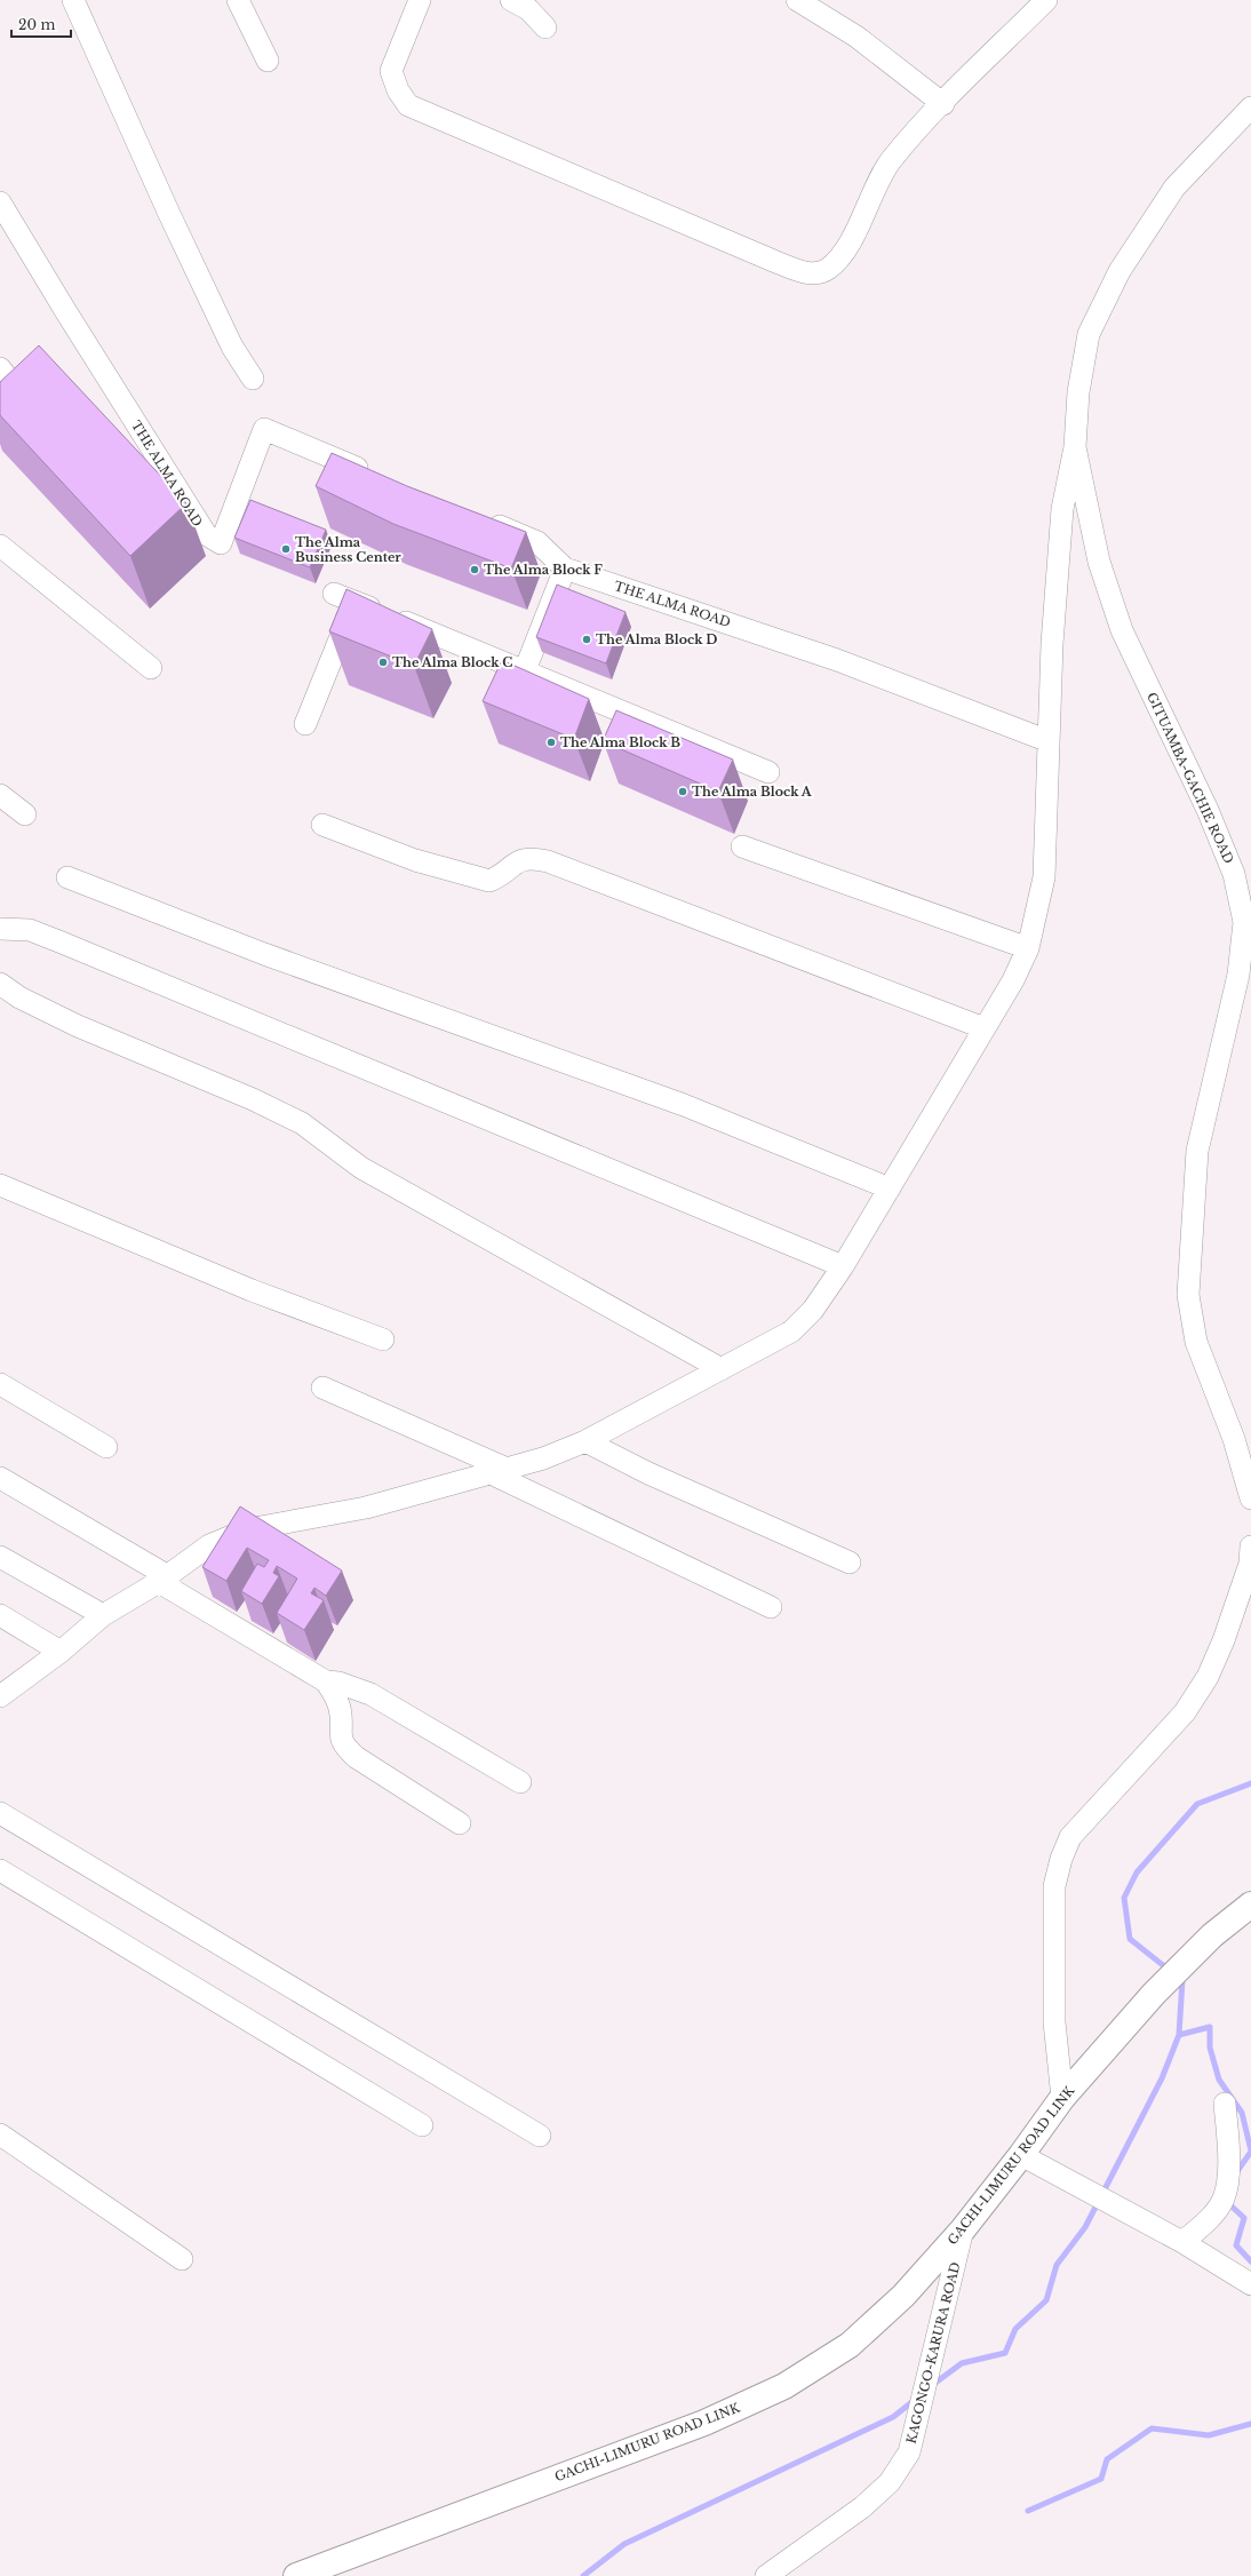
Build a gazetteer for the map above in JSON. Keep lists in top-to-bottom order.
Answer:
{
  "streets": {
    "main road": ["GACHI-LIMURU ROAD LINK"],
    "street": ["THE ALMA ROAD", "GITUAMBA-GACHIE ROAD", "KAGONGO-KARURA ROAD"]
  },
  "crossings": [
    ["GACHI-LIMURU ROAD LINK", "KAGONGO-KARURA ROAD"]
  ],
  "places": [
    "The Alma Business Center",
    "The Alma Block F",
    "The Alma Block D",
    "The Alma Block C",
    "The Alma Block B",
    "The Alma Block A"
  ],
  "scale_bar": "20 m"
}
